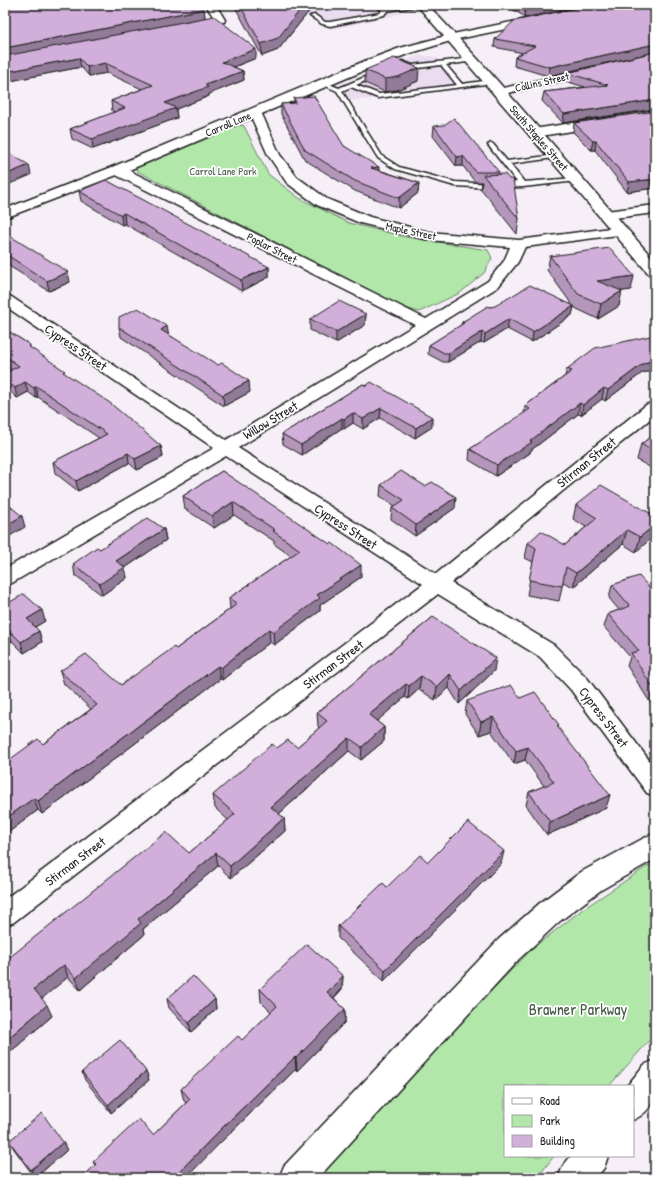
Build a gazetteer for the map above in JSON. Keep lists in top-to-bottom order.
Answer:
{
  "streets": {
    "street": [
      "Collins Street",
      "Carroll Lane",
      "South Staples Street",
      "Maple Street",
      "Poplar Street",
      "Cypress Street",
      "Willow Street",
      "Stirman Street"
    ]
  },
  "crossings": [
    ["Collins Street", "South Staples Street"],
    ["Carroll Lane", "South Staples Street"],
    ["Carroll Lane", "Maple Street"],
    ["Carroll Lane", "Poplar Street"],
    ["South Staples Street", "Maple Street"],
    ["Maple Street", "Willow Street"],
    ["Poplar Street", "Willow Street"],
    ["Cypress Street", "Willow Street"],
    ["Cypress Street", "Stirman Street"]
  ],
  "parks": ["Carrol Lane Park", "Brawner Parkway"],
  "legend": ["Road", "Park", "Building"]
}
